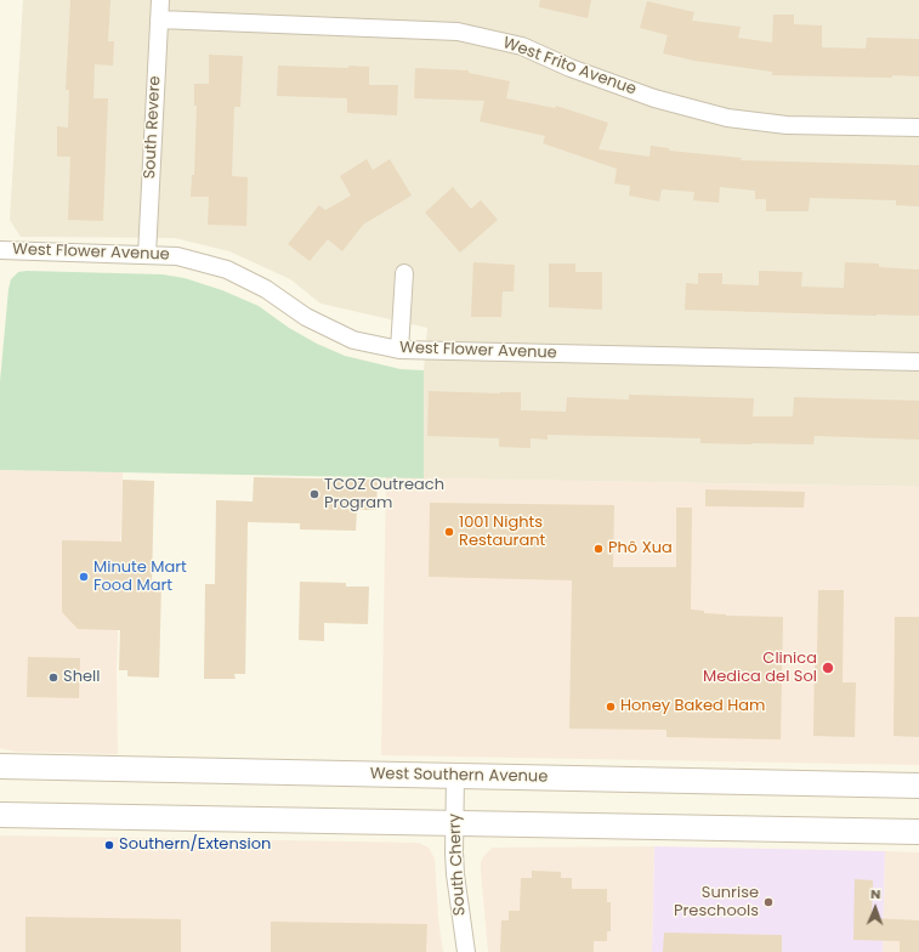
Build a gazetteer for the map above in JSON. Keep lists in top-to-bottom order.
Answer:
{
  "streets": {
    "main road": ["West Southern Avenue"],
    "street": [
      "West Frito Avenue",
      "South Revere",
      "West Flower Avenue",
      "South Cherry"
    ]
  },
  "crossings": [
    ["West Frito Avenue", "South Revere"],
    ["South Revere", "West Flower Avenue"],
    ["West Southern Avenue", "South Cherry"]
  ],
  "places": [
    "TCOZ Outreach Program",
    "1001 Nights Restaurant",
    "Phô Xua",
    "Minute Mart Food Mart",
    "Clinica Medica del Sol",
    "Shell",
    "Honey Baked Ham",
    "Southern/Extension",
    "Sunrise Preschools"
  ],
  "north": "top"
}
